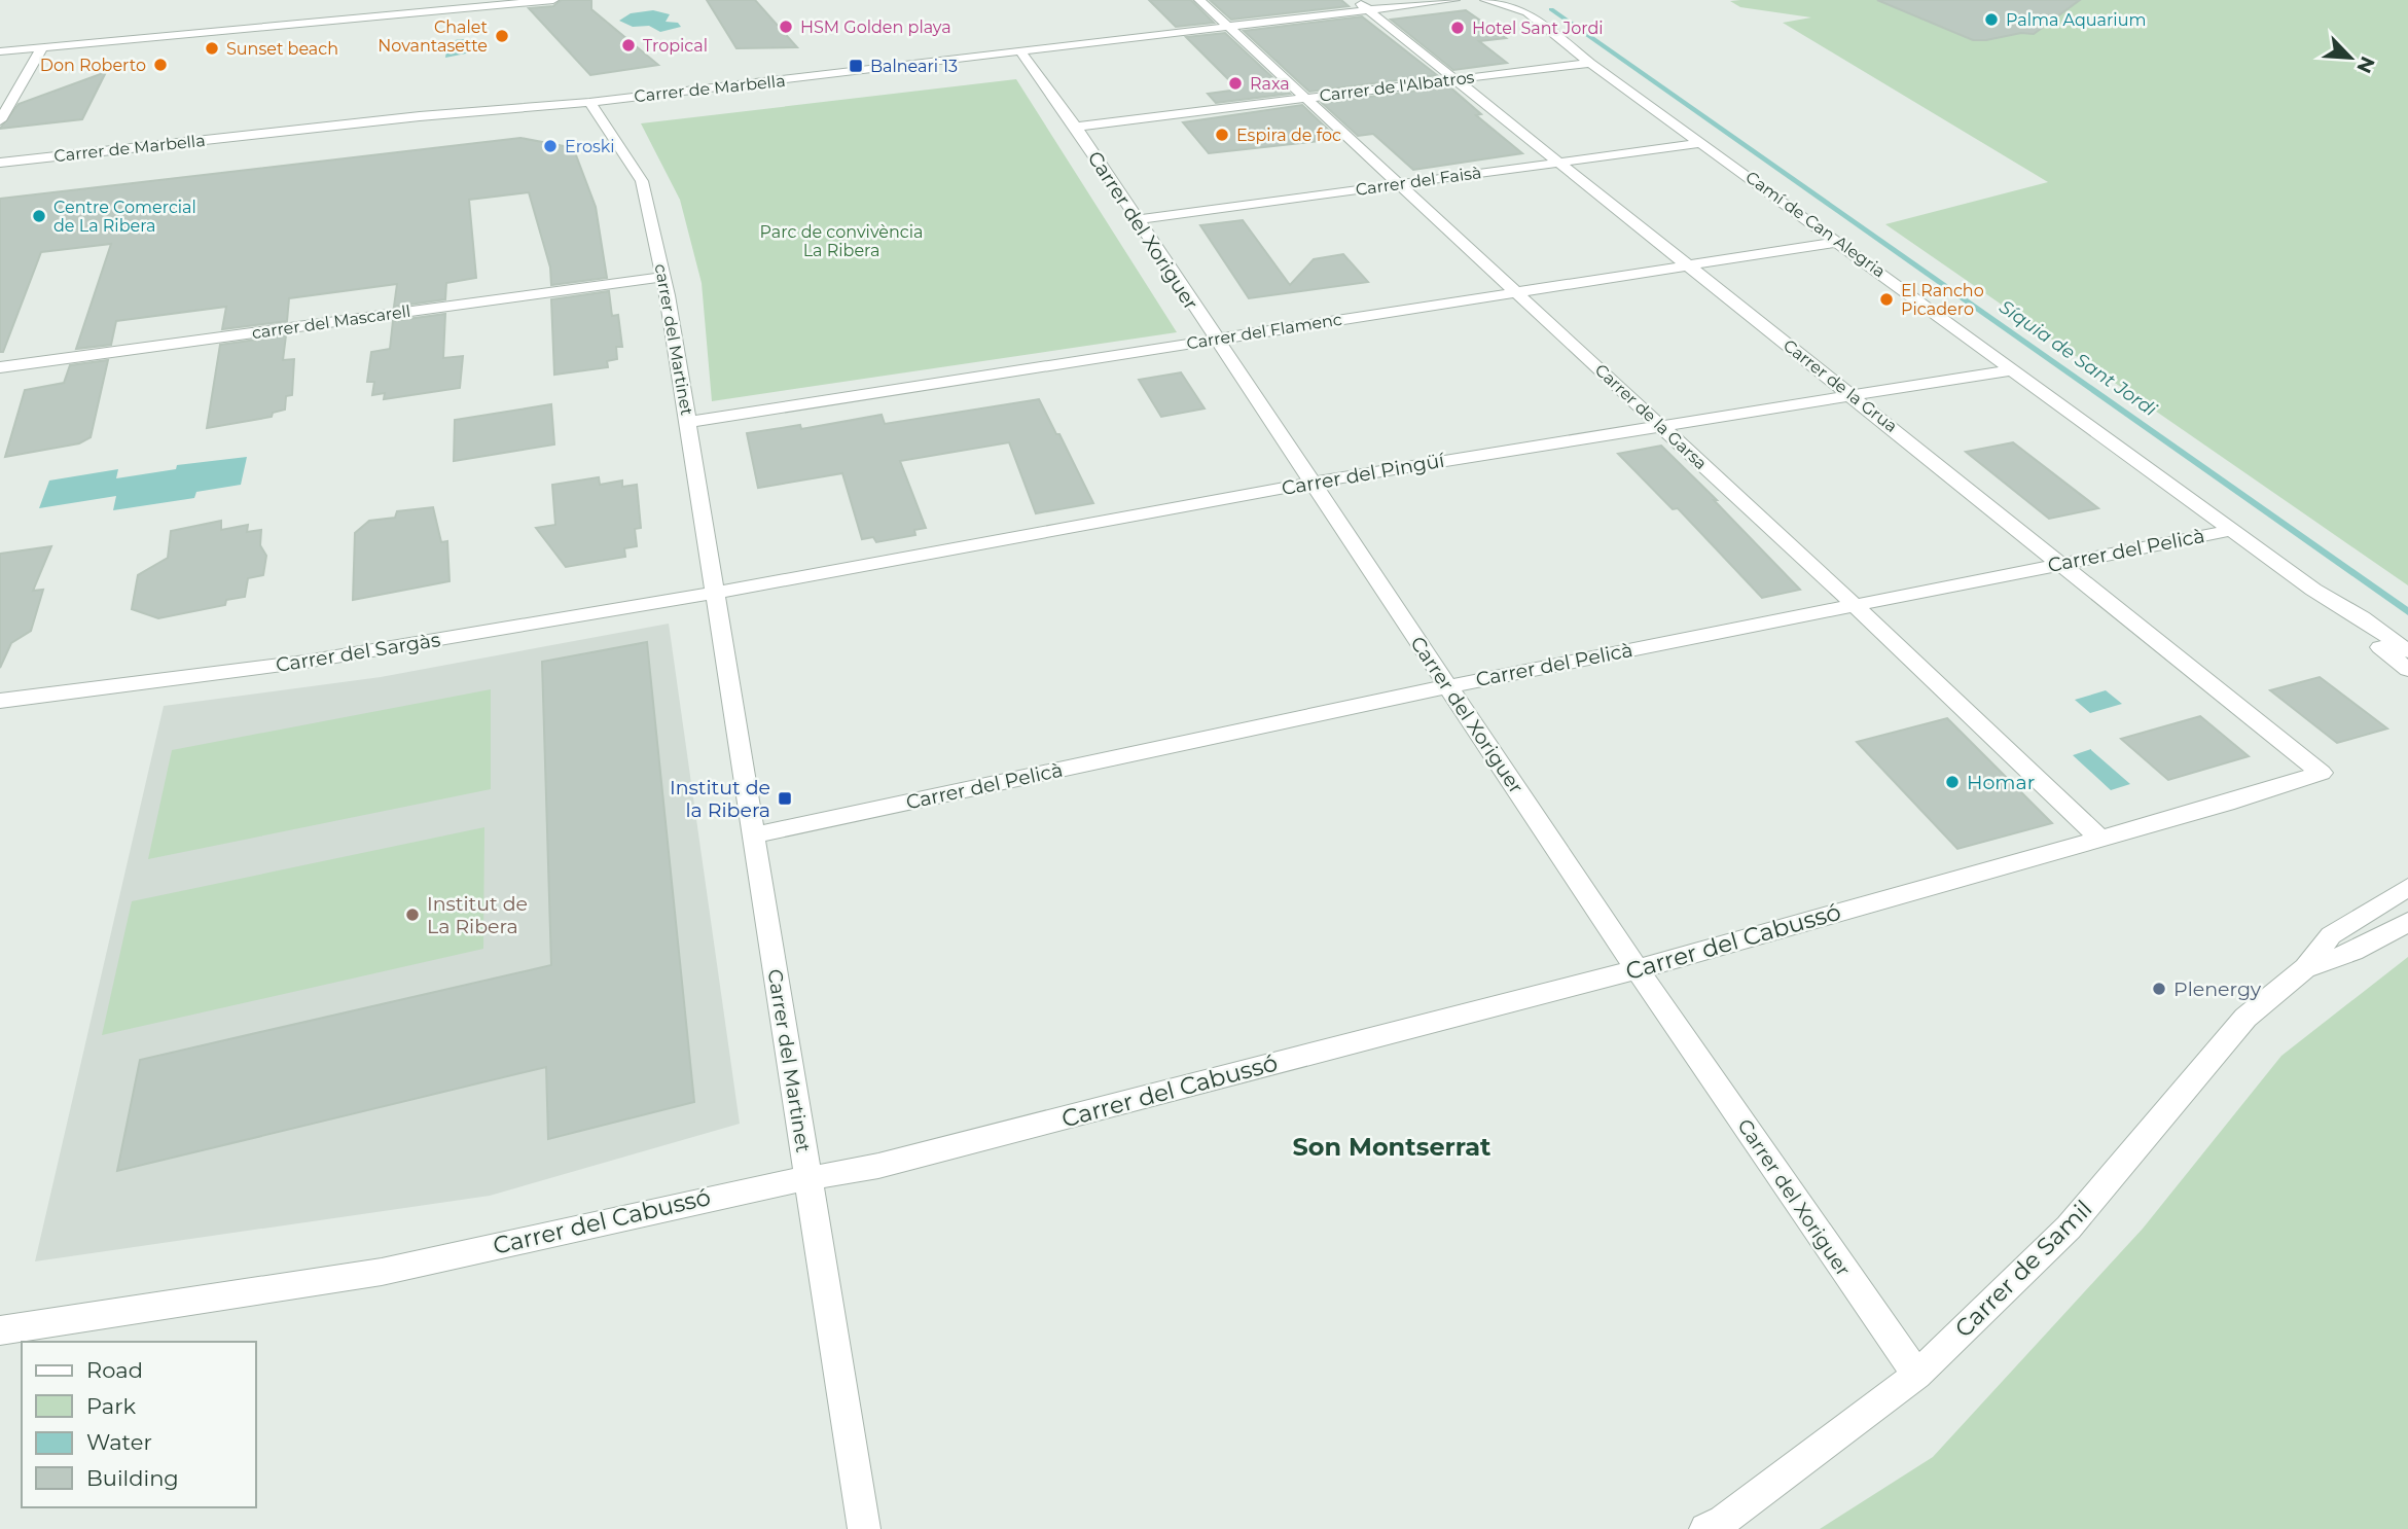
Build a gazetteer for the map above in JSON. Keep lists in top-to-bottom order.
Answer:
{
  "streets": {
    "street": [
      "Carrer de l'Albatros",
      "Carrer de Marbella",
      "Carrer del Faisà",
      "Camí de Can Alegria",
      "Carrer del Xoriguer",
      "carrer del Mascarell",
      "Carrer del Flamenc",
      "carrer del Martinet",
      "Carrer de la Grua",
      "Carrer de la Garsa",
      "Carrer del Pingüí",
      "Carrer del Pelicà",
      "Carrer del Sargàs",
      "Carrer del Cabussó",
      "Carrer del Martinet",
      "Carrer de Samil"
    ]
  },
  "crossings": [
    ["Carrer de l'Albatros", "Camí de Can Alegria"],
    ["Carrer de l'Albatros", "Carrer del Xoriguer"],
    ["Carrer de l'Albatros", "Carrer de la Grua"],
    ["Carrer de l'Albatros", "Carrer de la Garsa"],
    ["Carrer de Marbella", "Carrer del Xoriguer"],
    ["Carrer de Marbella", "carrer del Martinet"],
    ["Carrer de Marbella", "Carrer de la Grua"],
    ["Carrer de Marbella", "Carrer de la Garsa"],
    ["Carrer del Faisà", "Camí de Can Alegria"],
    ["Carrer del Faisà", "Carrer del Xoriguer"],
    ["Carrer del Faisà", "Carrer de la Grua"],
    ["Carrer del Faisà", "Carrer de la Garsa"],
    ["Camí de Can Alegria", "Carrer del Flamenc"],
    ["Camí de Can Alegria", "Carrer del Pingüí"],
    ["Camí de Can Alegria", "Carrer del Pelicà"],
    ["Carrer del Xoriguer", "Carrer del Flamenc"],
    ["Carrer del Xoriguer", "Carrer del Pingüí"],
    ["Carrer del Xoriguer", "Carrer del Pelicà"],
    ["Carrer del Xoriguer", "Carrer del Cabussó"],
    ["Carrer del Xoriguer", "Carrer de Samil"],
    ["carrer del Mascarell", "carrer del Martinet"],
    ["Carrer del Flamenc", "carrer del Martinet"],
    ["Carrer del Flamenc", "Carrer de la Grua"],
    ["Carrer del Flamenc", "Carrer de la Garsa"],
    ["carrer del Martinet", "Carrer del Pingüí"],
    ["carrer del Martinet", "Carrer del Sargàs"],
    ["carrer del Martinet", "Carrer del Martinet"],
    ["Carrer de la Grua", "Carrer del Pingüí"],
    ["Carrer de la Grua", "Carrer del Pelicà"],
    ["Carrer de la Grua", "Carrer del Cabussó"],
    ["Carrer de la Garsa", "Carrer del Pingüí"],
    ["Carrer de la Garsa", "Carrer del Pelicà"],
    ["Carrer de la Garsa", "Carrer del Cabussó"],
    ["Carrer del Pingüí", "Carrer del Sargàs"],
    ["Carrer del Pingüí", "Carrer del Martinet"],
    ["Carrer del Pelicà", "Carrer del Martinet"],
    ["Carrer del Sargàs", "Carrer del Martinet"],
    ["Carrer del Cabussó", "Carrer del Martinet"]
  ],
  "districts": ["Son Montserrat"],
  "water": ["Síquia de Sant Jordi"],
  "parks": ["Parc de convivència La Ribera"],
  "places": {
    "other": [
      "Palma Aquarium",
      "HSM Golden playa",
      "Hotel Sant Jordi",
      "Chalet Novantasette",
      "Tropical",
      "Sunset beach",
      "Don Roberto",
      "Raxa",
      "Espira de foc",
      "Eroski",
      "Centre Comercial de La Ribera",
      "El Rancho Picadero",
      "Homar",
      "Institut de La Ribera",
      "Plenergy"
    ],
    "transit": ["Balneari 13", "Institut de la Ribera"]
  },
  "legend": [
    "Road",
    "Park",
    "Water",
    "Building"
  ],
  "north": "bottom right"
}
